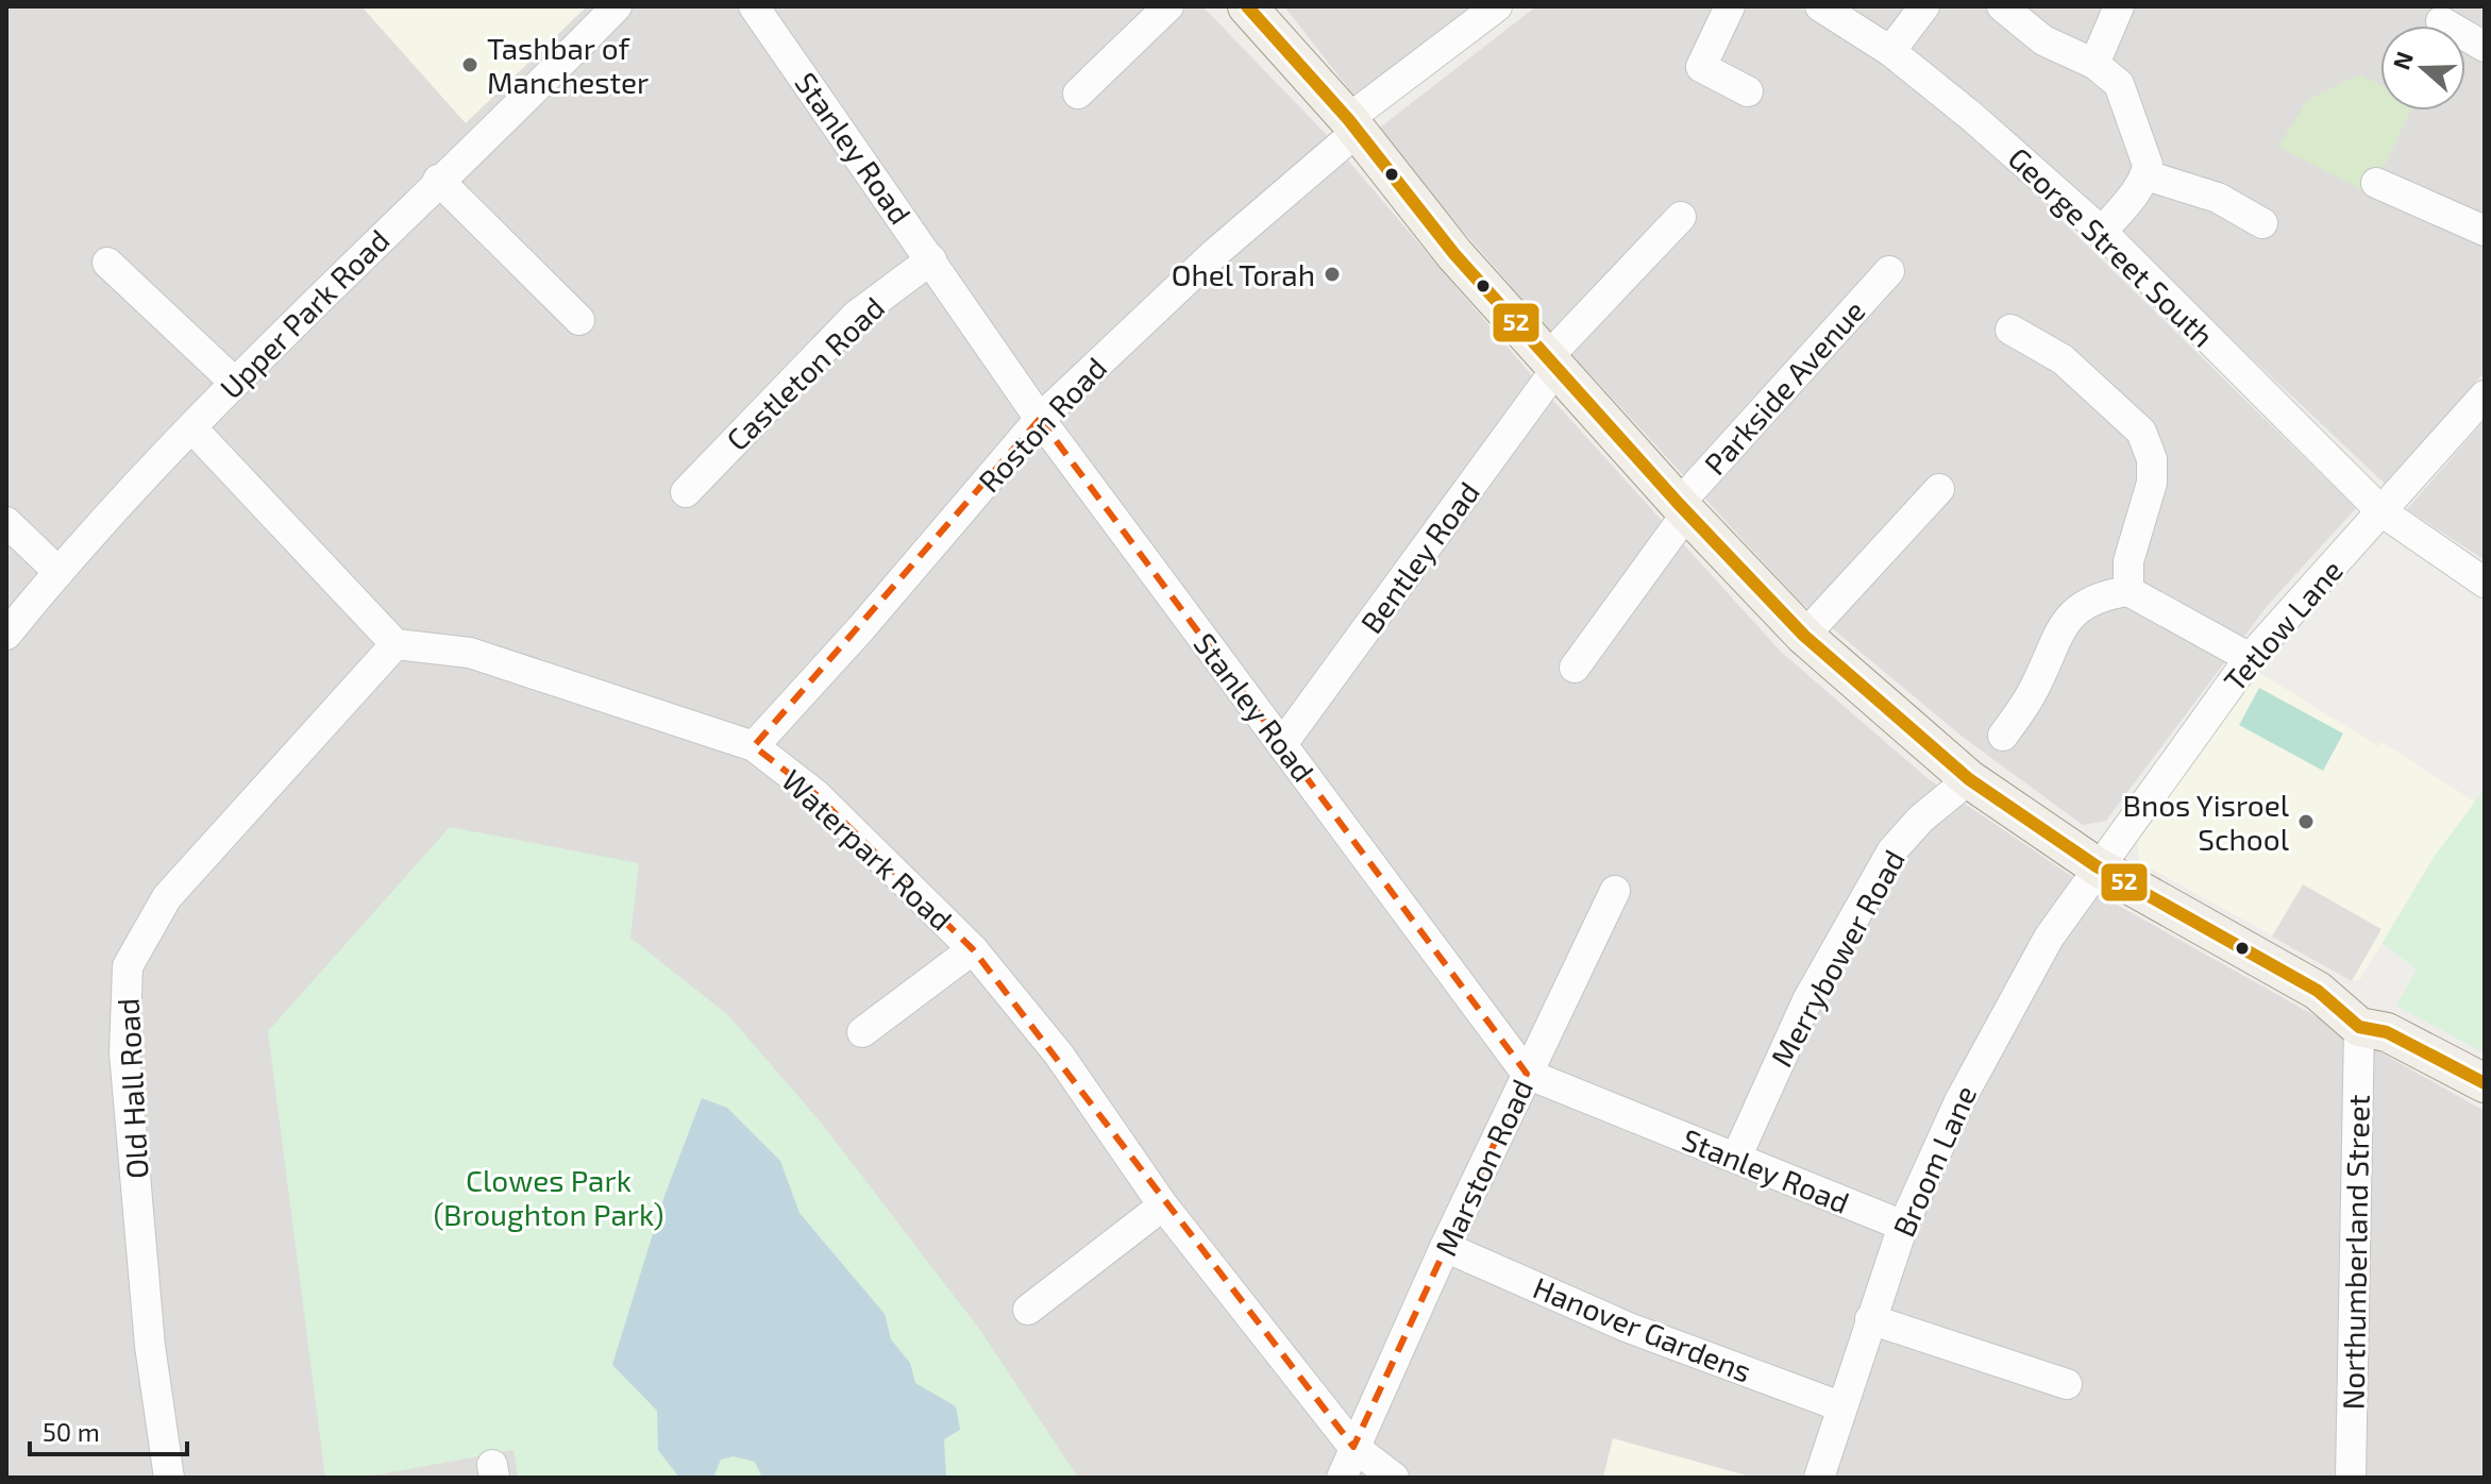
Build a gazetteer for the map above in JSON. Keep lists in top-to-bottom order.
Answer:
{
  "streets": {
    "street": [
      "Stanley Road",
      "George Street South",
      "Upper Park Road",
      "Castleton Road",
      "Parkside Avenue",
      "Roston Road",
      "Bentley Road",
      "Tetlow Lane",
      "Waterpark Road",
      "Merrybower Road",
      "Old Hall Road",
      "Broom Lane",
      "Marston Road",
      "Northumberland Street",
      "Hanover Gardens"
    ]
  },
  "crossings": [
    ["Stanley Road", "Castleton Road"],
    ["Stanley Road", "Roston Road"],
    ["Stanley Road", "Bentley Road"],
    ["Stanley Road", "Merrybower Road"],
    ["Stanley Road", "Broom Lane"],
    ["Stanley Road", "Marston Road"],
    ["George Street South", "Tetlow Lane"],
    ["Roston Road", "Waterpark Road"],
    ["Tetlow Lane", "Broom Lane"],
    ["Waterpark Road", "Old Hall Road"],
    ["Waterpark Road", "Marston Road"],
    ["Broom Lane", "Hanover Gardens"],
    ["Marston Road", "Hanover Gardens"]
  ],
  "parks": ["Clowes Park (Broughton Park)"],
  "places": ["Tashbar of Manchester", "Ohel Torah", "Bnos Yisroel School"],
  "lines": ["transit line 52"],
  "scale_bar": "50 m",
  "north": "left"
}
